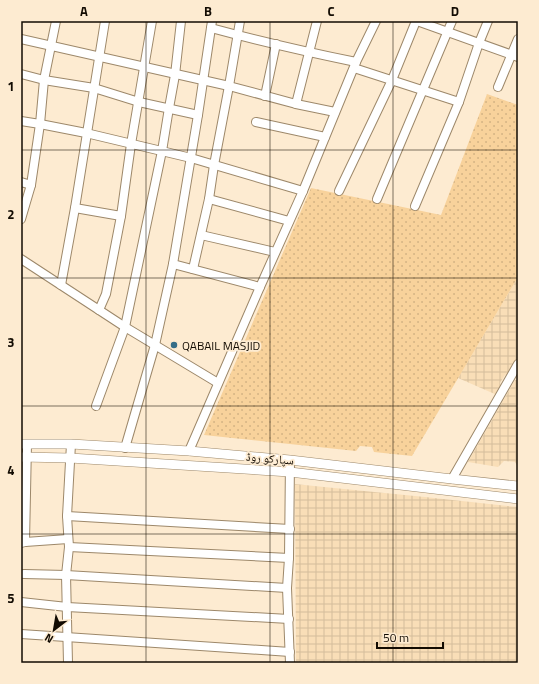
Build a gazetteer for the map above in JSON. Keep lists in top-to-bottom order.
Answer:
{
  "streets": {
    "street": ["سپارکو روڈ"]
  },
  "places": ["QABAIL MASJID"],
  "scale_bar": "50 m",
  "north": "bottom left",
  "grid": {
    "columns": [
      "A",
      "B",
      "C",
      "D"
    ],
    "rows": [
      "1",
      "2",
      "3",
      "4",
      "5"
    ]
  }
}
